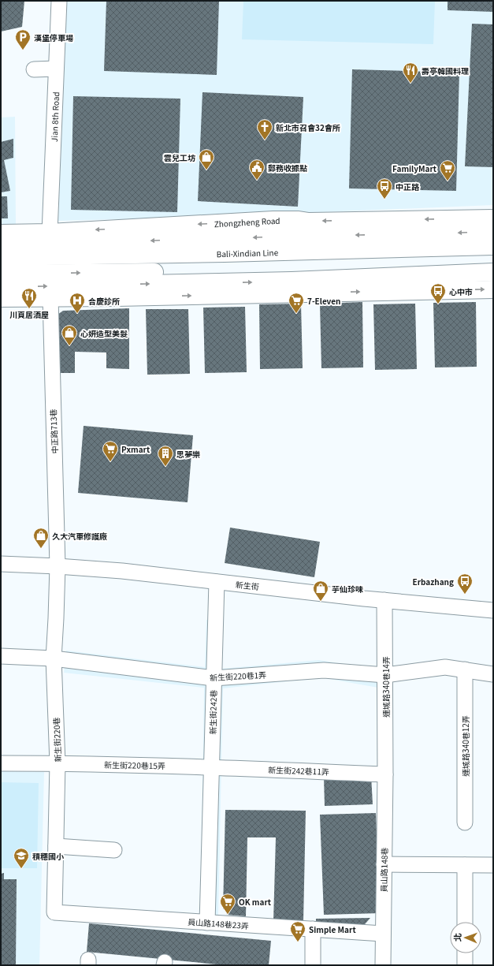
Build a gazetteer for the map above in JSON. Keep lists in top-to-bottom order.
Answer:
{
  "streets": {
    "main road": ["Zhongzheng Road", "Bali-Xindian Line"],
    "street": [
      "Jian 8th Road",
      "中正路713巷",
      "新生街",
      "新生街220巷1弄",
      "連城路340巷14弄",
      "新生街242巷",
      "新生街220巷",
      "連城路340巷12弄",
      "新生街220巷15弄",
      "新生街242巷11弄",
      "員山路148巷",
      "員山路148巷23弄"
    ]
  },
  "crossings": [
    ["Jian 8th Road", "Zhongzheng Road"],
    ["中正路713巷", "新生街"],
    ["中正路713巷", "新生街220巷"],
    ["新生街", "連城路340巷14弄"],
    ["新生街", "新生街242巷"],
    ["新生街", "新生街220巷"],
    ["新生街220巷1弄", "連城路340巷14弄"],
    ["新生街220巷1弄", "新生街242巷"],
    ["新生街220巷1弄", "新生街220巷"],
    ["連城路340巷14弄", "新生街242巷11弄"],
    ["連城路340巷14弄", "員山路148巷"],
    ["新生街242巷", "新生街220巷15弄"],
    ["新生街242巷", "新生街242巷11弄"],
    ["新生街242巷", "員山路148巷23弄"],
    ["新生街220巷", "新生街220巷15弄"],
    ["新生街220巷", "員山路148巷23弄"],
    ["新生街220巷15弄", "新生街242巷11弄"],
    ["新生街242巷11弄", "員山路148巷"],
    ["員山路148巷", "員山路148巷23弄"]
  ],
  "places": {
    "parking": ["漢堡停車場"],
    "restaurant": ["壽亭韓國料理", "川頁居酒屋"],
    "church": ["新北市召會32會所"],
    "shop": [
      "雲兒工坊",
      "心妍造型美髮",
      "久大汽車修護廠",
      "芋仙珍味"
    ],
    "public building": ["郵務收據點"],
    "supermarket": [
      "FamilyMart",
      "7-Eleven",
      "Pxmart",
      "OK mart",
      "Simple Mart"
    ],
    "bus stop": ["中正路", "心中市", "Erbazhang"],
    "hospital": ["合慶診所"],
    "building": ["思夢樂"],
    "school or university": ["積穗國小"]
  },
  "north": "left"
}
